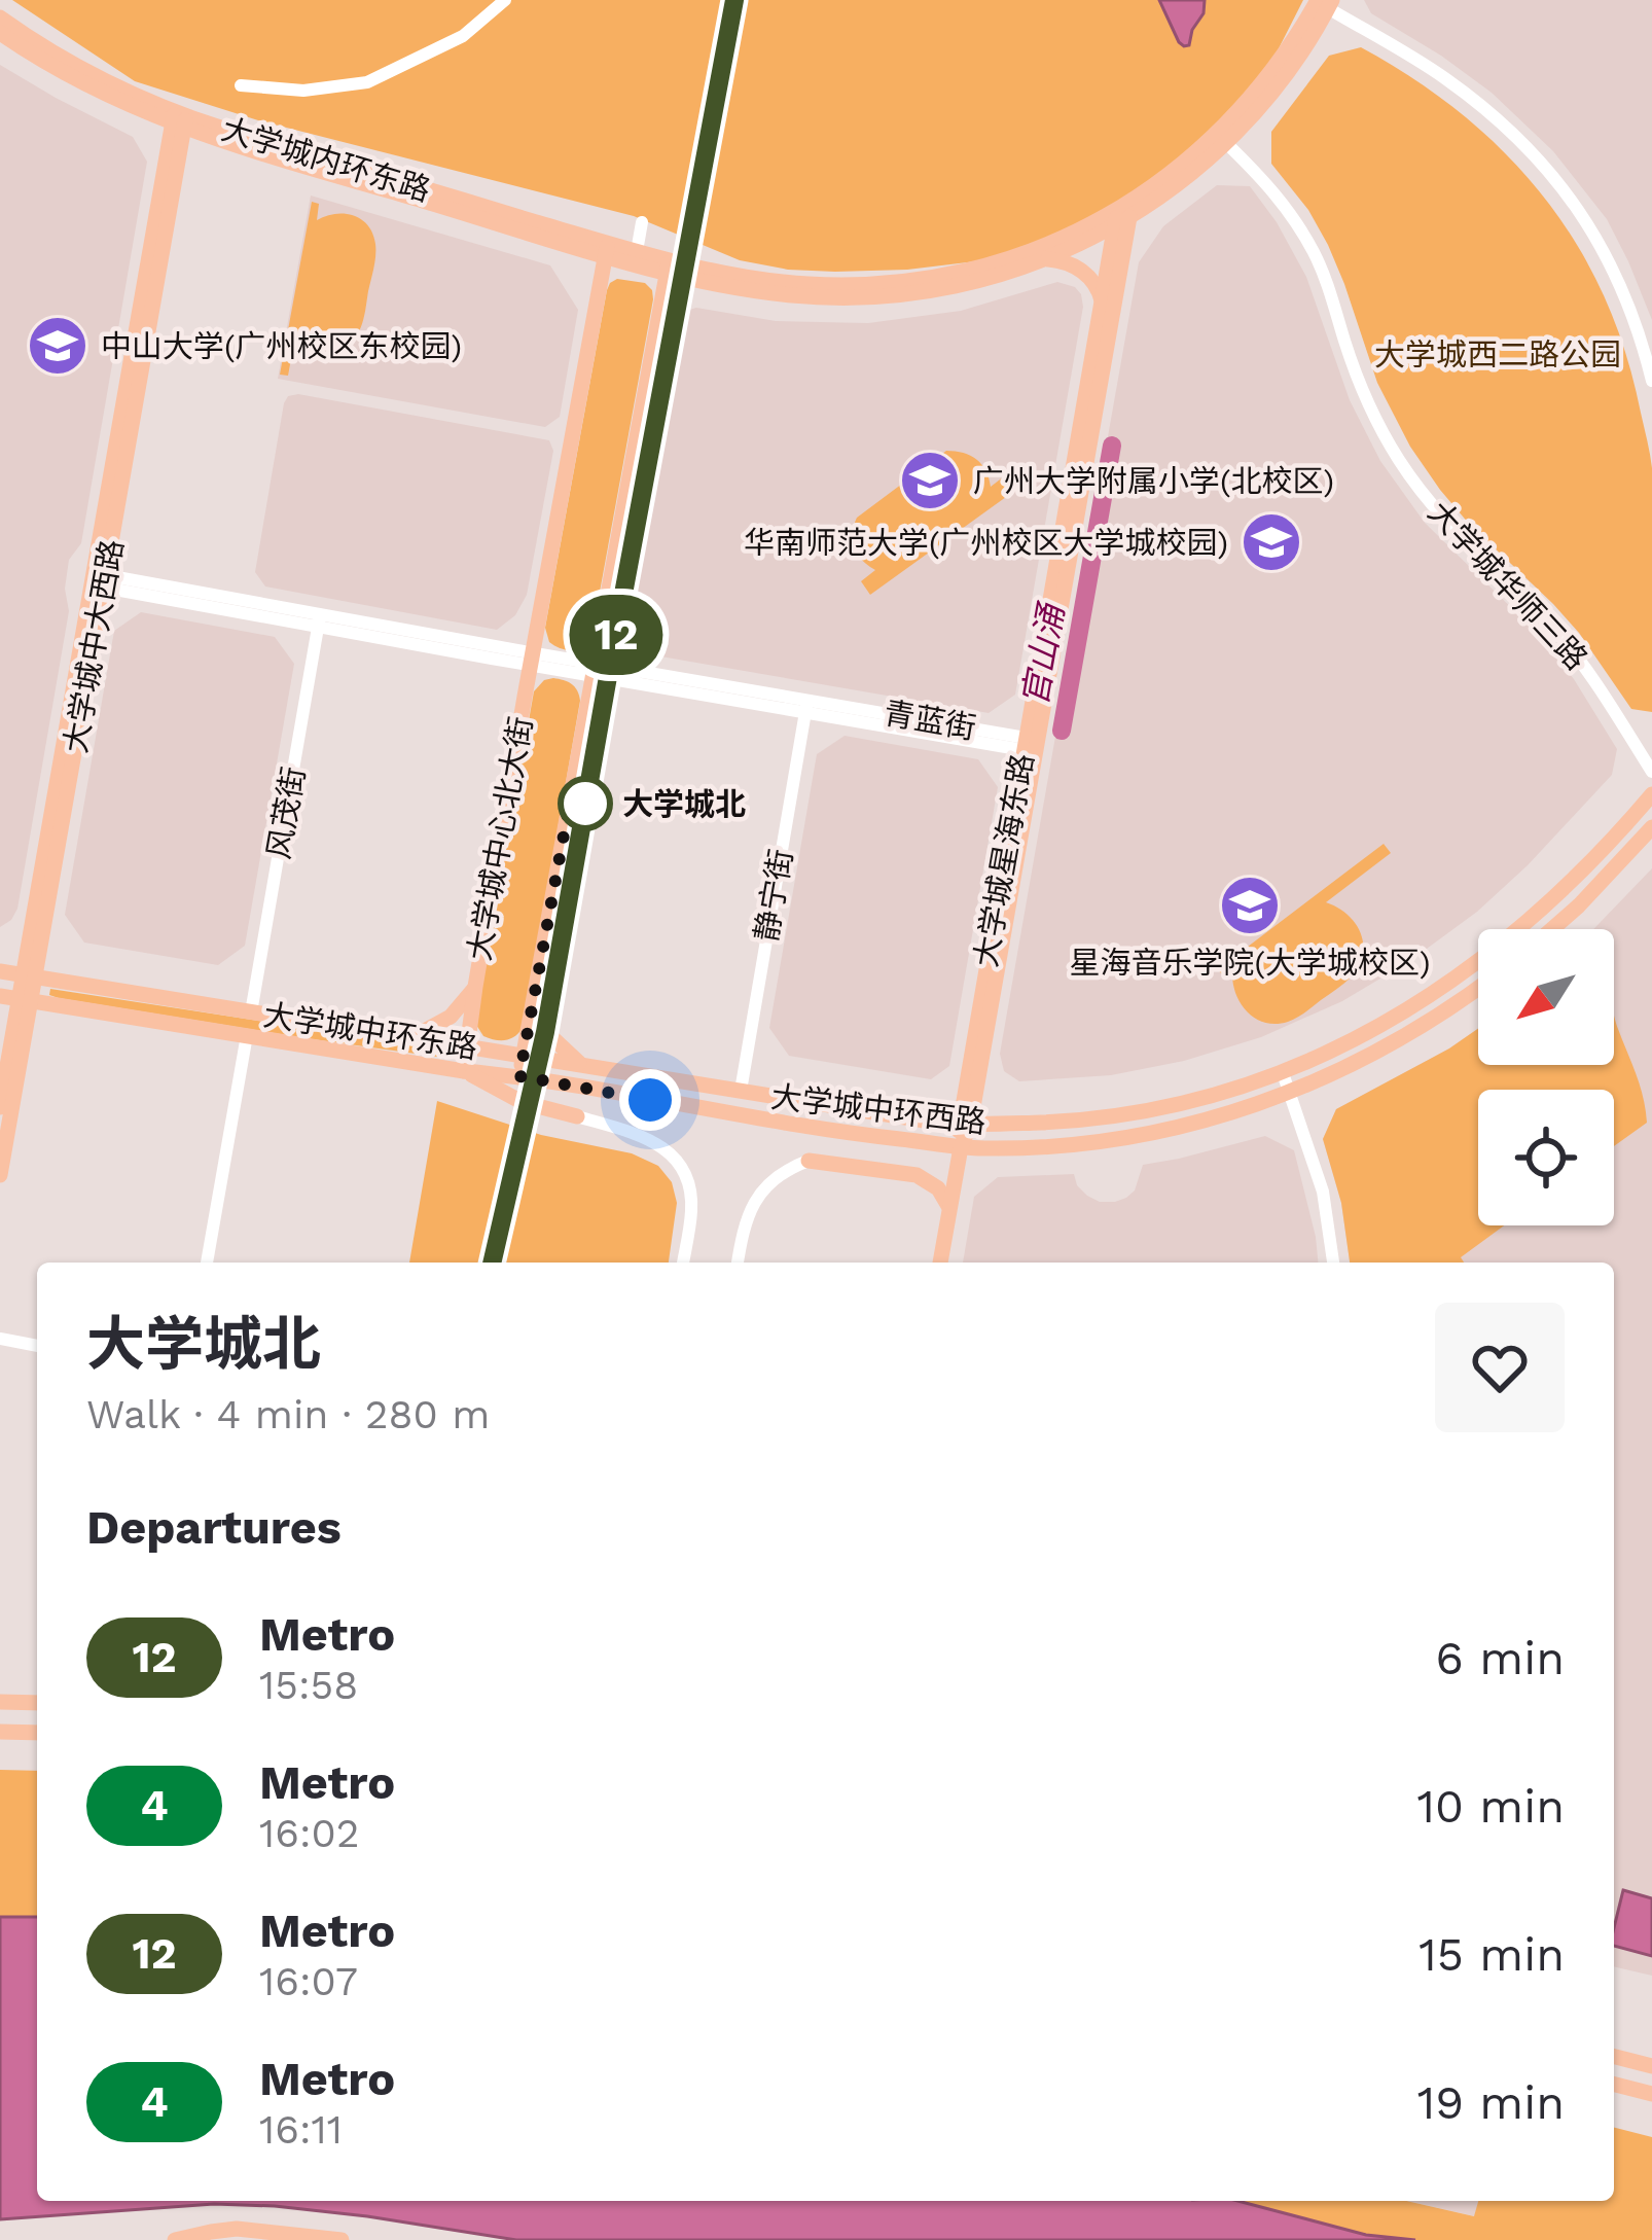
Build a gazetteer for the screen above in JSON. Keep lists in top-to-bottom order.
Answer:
{
  "streets": {
    "main road": [
      "大学城内环东路",
      "大学城中大西路",
      "大学城中心北大街",
      "大学城星海东路",
      "大学城中环东路",
      "大学城中环西路"
    ],
    "street": [
      "大学城华师三路",
      "青蓝街",
      "风茂街",
      "静宁街"
    ]
  },
  "crossings": [
    ["大学城内环东路", "大学城中大西路"],
    ["大学城内环东路", "大学城中心北大街"],
    ["大学城中大西路", "青蓝街"],
    ["大学城中大西路", "大学城中环东路"],
    ["青蓝街", "风茂街"],
    ["青蓝街", "大学城中心北大街"],
    ["青蓝街", "大学城星海东路"],
    ["青蓝街", "静宁街"],
    ["风茂街", "大学城中环东路"],
    ["大学城中心北大街", "大学城中环东路"],
    ["大学城星海东路", "大学城中环西路"],
    ["静宁街", "大学城中环东路"],
    ["静宁街", "大学城中环西路"],
    ["大学城中环东路", "大学城中环西路"]
  ],
  "water": ["官山涌"],
  "parks": ["大学城西二路公园"],
  "places": {
    "school or university": [
      "中山大学(广州校区东校园)",
      "广州大学附属小学(北校区)",
      "华南师范大学(广州校区大学城校园)",
      "星海音乐学院(大学城校区)"
    ],
    "other": ["大学城北"]
  },
  "lines": ["metro line 12"],
  "north": "bottom left",
  "page": {
    "on_map": "12",
    "heading": [
      ["大学城北", "Walk · 4 min · 280 m"],
      "Departures"
    ],
    "list": [
      {
        "mark": "12",
        "name": "Metro",
        "note": "15:58",
        "value": "6 min"
      },
      {
        "mark": "4",
        "name": "Metro",
        "note": "16:02",
        "value": "10 min"
      },
      {
        "mark": "12",
        "name": "Metro",
        "note": "16:07",
        "value": "15 min"
      },
      {
        "mark": "4",
        "name": "Metro",
        "note": "16:11",
        "value": "19 min"
      }
    ]
  }
}
